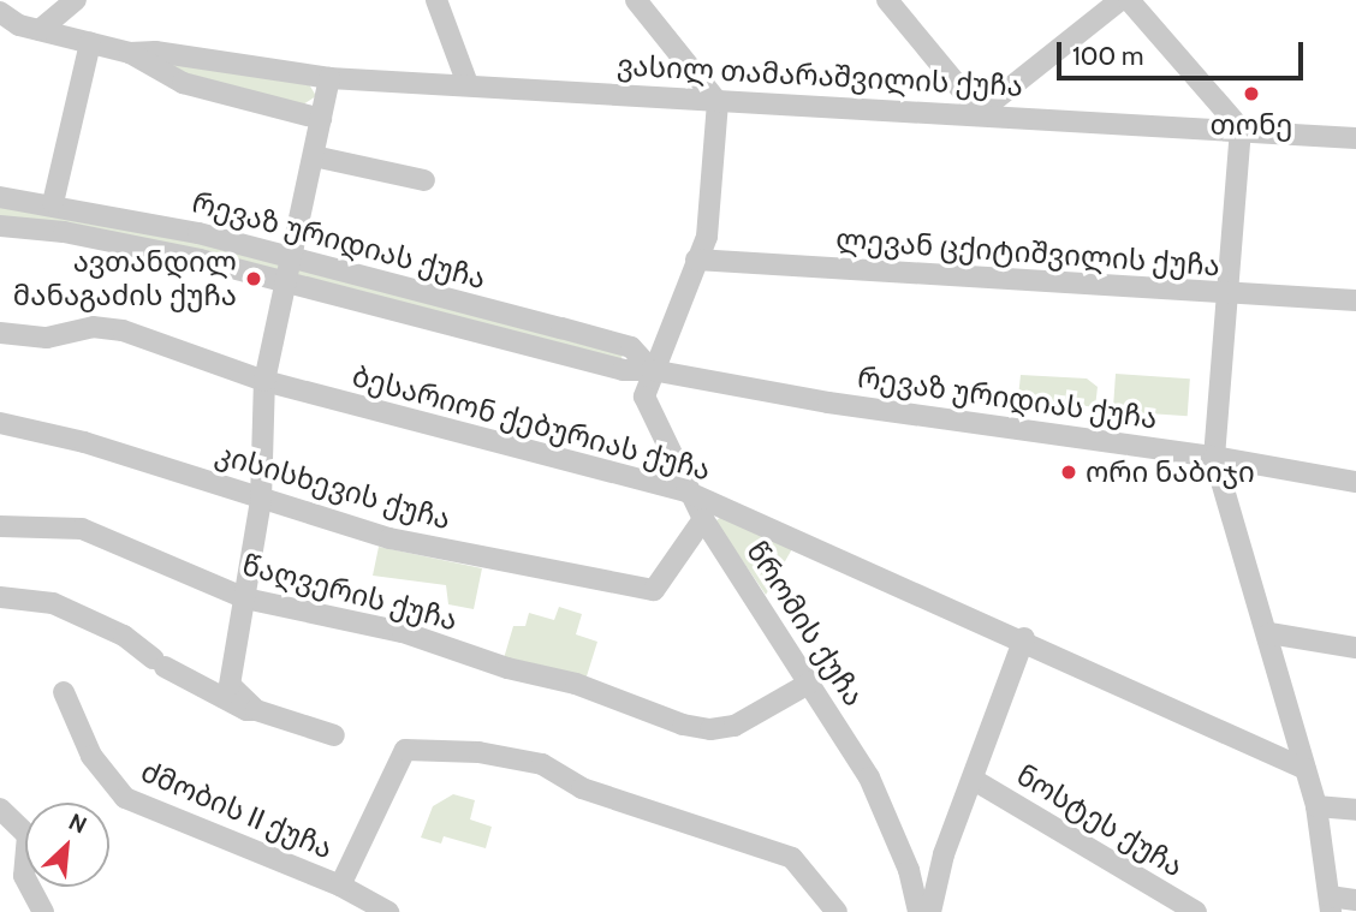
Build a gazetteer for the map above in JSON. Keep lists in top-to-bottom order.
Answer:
{
  "streets": {
    "street": [
      "ვასილ თამარაშვილის ქუჩა",
      "რევაზ ურიდიას ქუჩა",
      "ლევან ცქიტიშვილის ქუჩა",
      "ბესარიონ ქებურიას ქუჩა",
      "კისისხევის ქუჩა",
      "წაღვერის ქუჩა",
      "წრომის ქუჩა",
      "ძმობის II ქუჩა",
      "ნოსტეს ქუჩა"
    ]
  },
  "crossings": [
    ["რევაზ ურიდიას ქუჩა", "წრომის ქუჩა"],
    ["ბესარიონ ქებურიას ქუჩა", "წრომის ქუჩა"],
    ["კისისხევის ქუჩა", "წრომის ქუჩა"],
    ["წაღვერის ქუჩა", "წრომის ქუჩა"]
  ],
  "places": ["თონე", "ავთანდილ მანაგაძის ქუჩა", "ორი ნაბიჯი"],
  "scale_bar": "100 m",
  "north": "top right"
}
